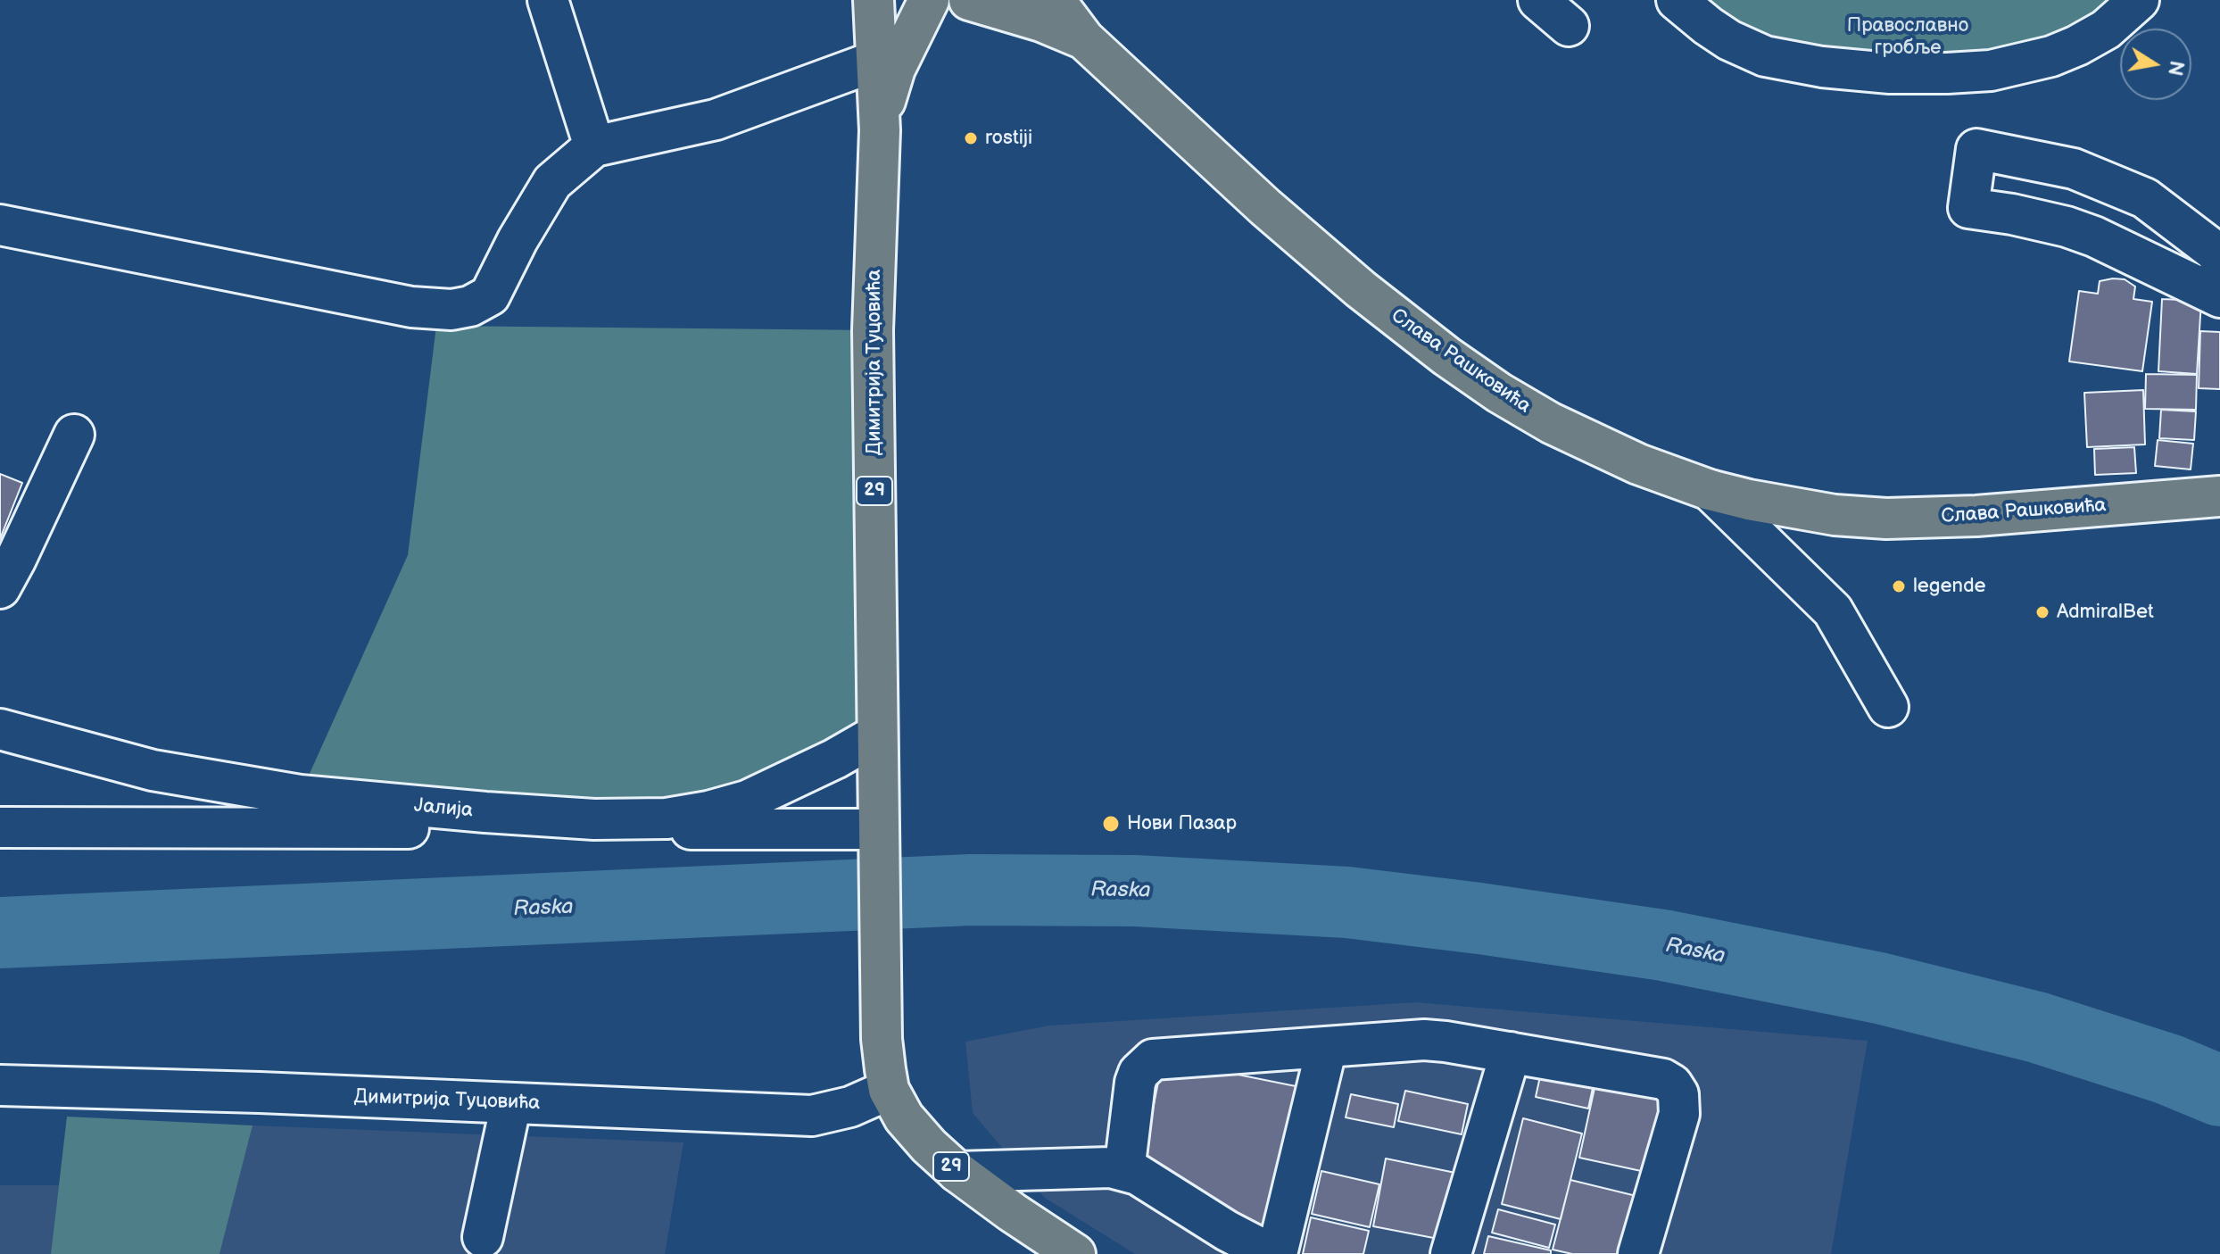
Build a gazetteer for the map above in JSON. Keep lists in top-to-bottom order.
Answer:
{
  "streets": {
    "main road": ["Слава Рашковића", "Димитрија Туцовића", "29"],
    "street": ["Јалија"]
  },
  "crossings": [
    ["Димитрија Туцовића", "29"],
    ["Димитрија Туцовића", "Јалија"]
  ],
  "water": ["Raska"],
  "parks": ["Православно гробље"],
  "places": [
    "rostiji",
    "legende",
    "AdmiralBet",
    "Нови Пазар"
  ],
  "north": "right"
}
